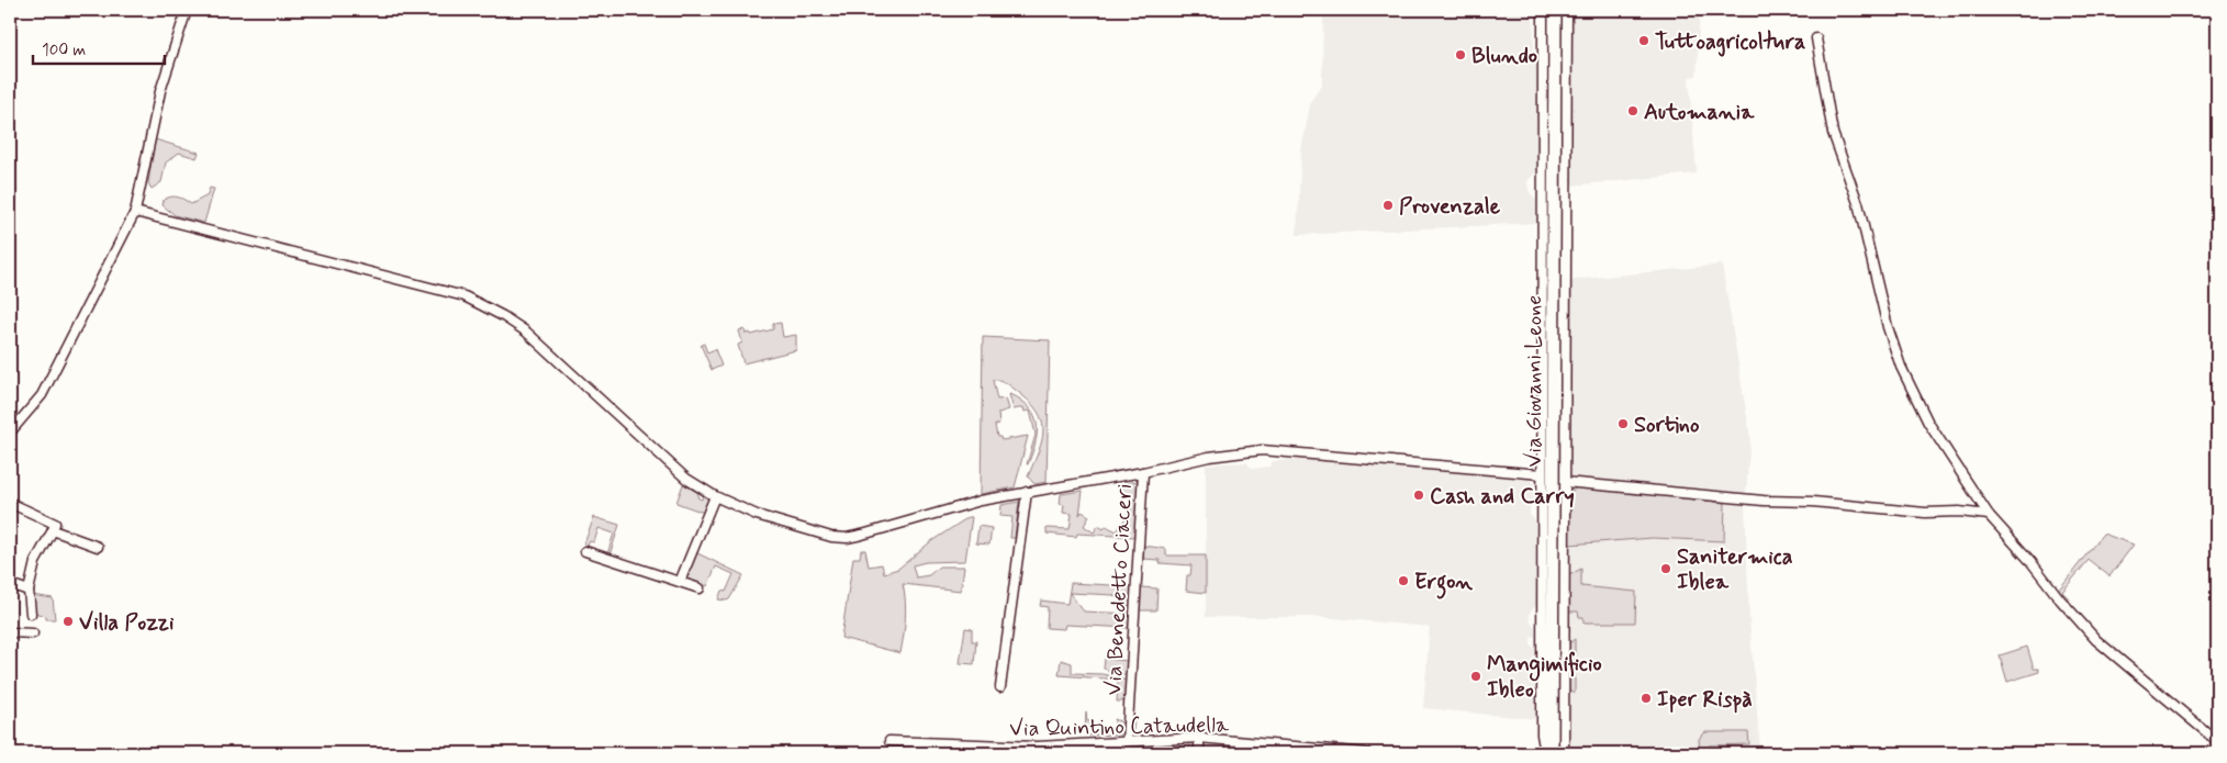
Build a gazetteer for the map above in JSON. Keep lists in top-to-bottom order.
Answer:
{
  "streets": {
    "main road": ["Via Giovanni Leone"],
    "street": ["Via Benedetto Ciaceri", "Via Quintino Cataudella"]
  },
  "crossings": [
    ["Via Benedetto Ciaceri", "Via Quintino Cataudella"]
  ],
  "places": [
    "Tuttoagricoltura",
    "Blundo",
    "Automania",
    "Provenzale",
    "Sortino",
    "Cash and Carry",
    "Sanitermica Iblea",
    "Ergon",
    "Villa Pozzi",
    "Mangimificio Ibleo",
    "Iper Rispà"
  ],
  "scale_bar": "100 m"
}
